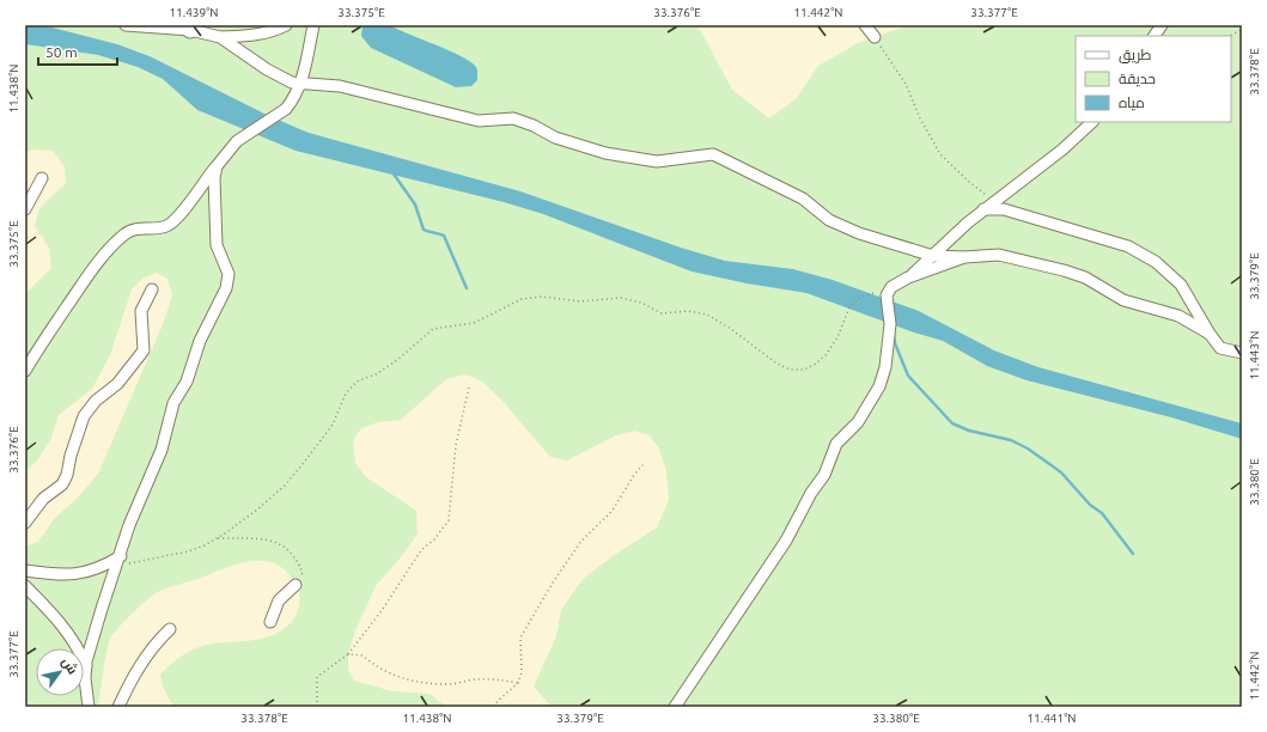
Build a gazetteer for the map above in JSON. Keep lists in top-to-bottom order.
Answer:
{
  "legend": ["طريق", "حديقة", "مياه"],
  "scale_bar": "50 m",
  "north": "top right",
  "coordinates": [
    "11.439°N",
    "33.375°E",
    "33.376°E",
    "11.442°N",
    "33.377°E",
    "33.378°E",
    "11.438°N",
    "33.379°E",
    "11.443°N",
    "33.380°E",
    "11.441°N"
  ]
}
